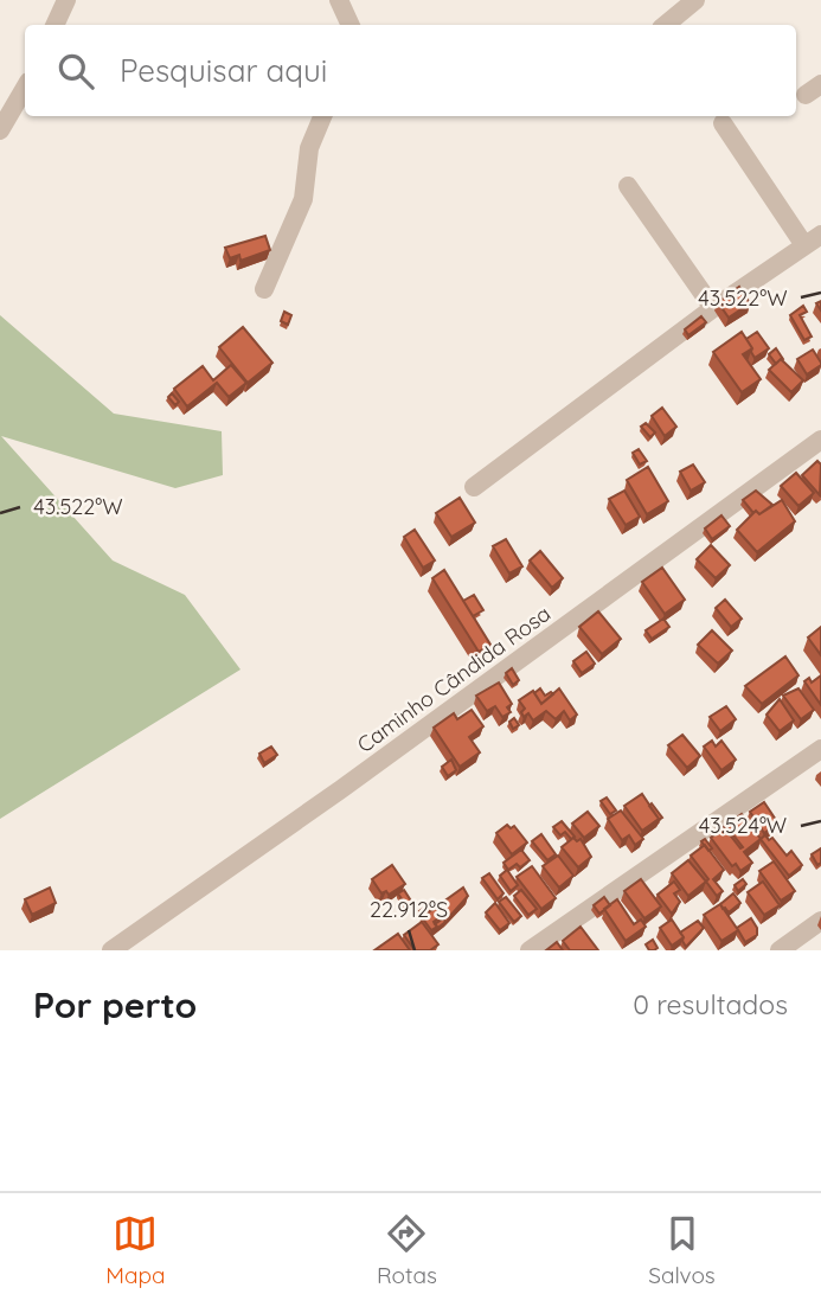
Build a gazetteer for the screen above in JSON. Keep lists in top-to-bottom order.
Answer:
{
  "streets": {
    "street": ["Caminho Cândida Rosa"]
  },
  "page": {
    "search": "Pesquisar aqui",
    "heading": ["Por perto", "0 resultados"],
    "nav": ["Mapa", "Rotas", "Salvos"]
  },
  "coordinates": ["43.522°W", "43.524°W", "22.912°S"]
}
